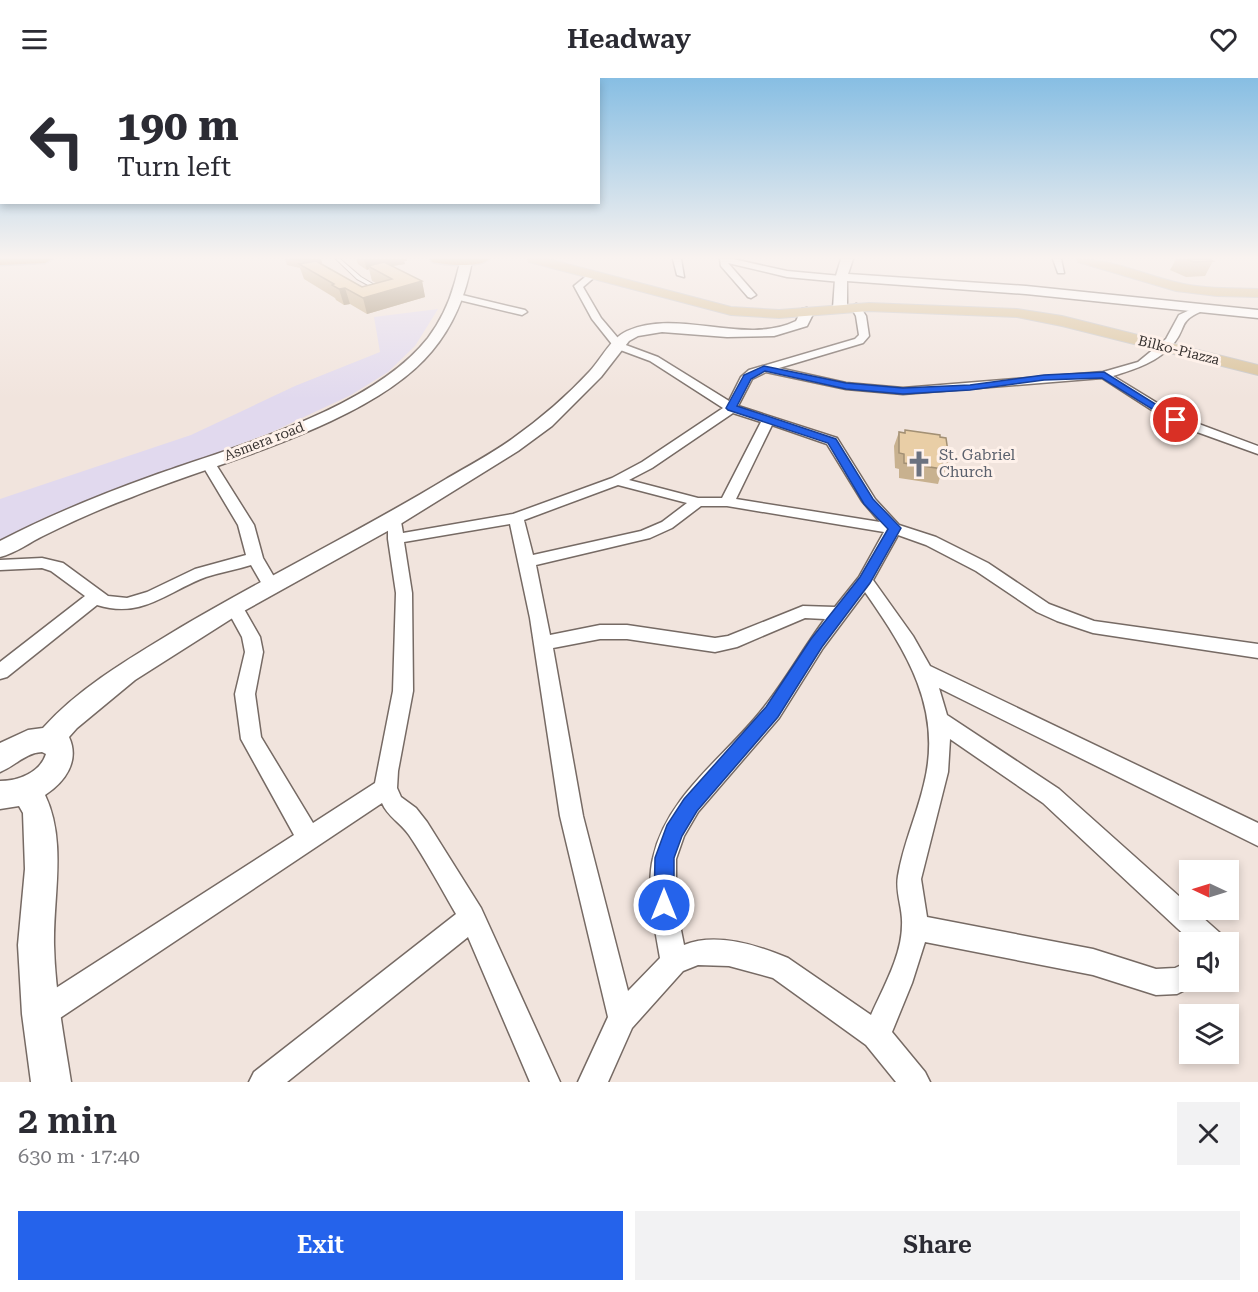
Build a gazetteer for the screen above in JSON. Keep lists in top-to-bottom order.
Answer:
{
  "streets": {
    "main road": ["Bilko-Piazza"],
    "street": ["Asmera road"]
  },
  "places": {
    "church": ["St. Gabriel Church"]
  },
  "north": "left",
  "page": {
    "header": "Headway",
    "turn": ["190 m", "Turn left"],
    "heading": ["2 min", "630 m · 17:40"],
    "buttons": ["Exit", "Share"]
  }
}
